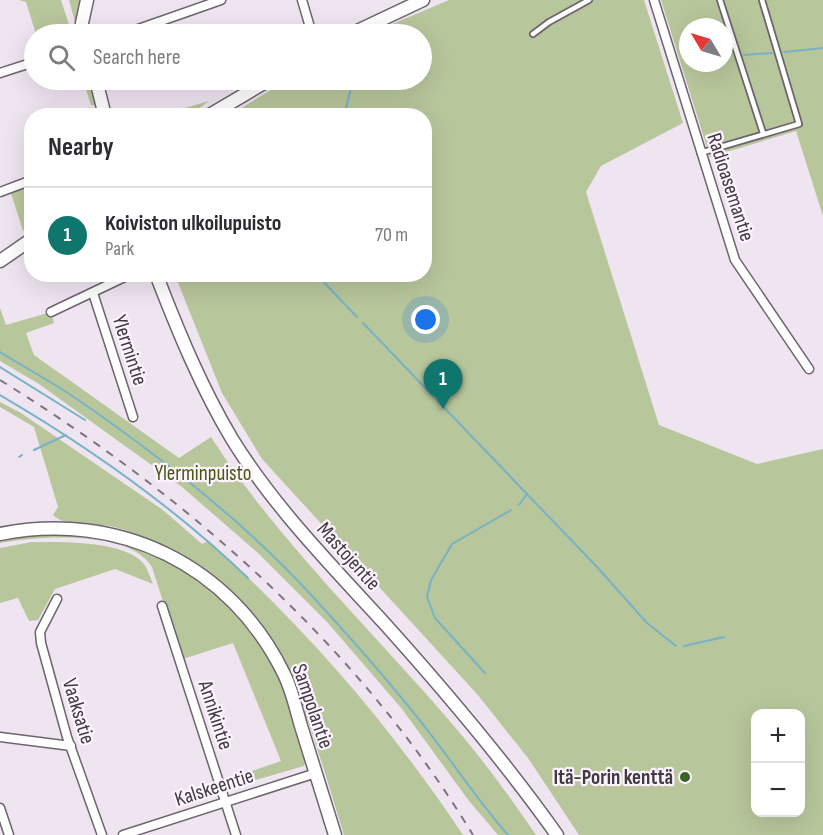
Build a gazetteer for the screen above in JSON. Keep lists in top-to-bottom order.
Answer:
{
  "streets": {
    "main road": ["Mastojentie", "Sampolantie"],
    "street": [
      "Radioasemantie",
      "Ylermintie",
      "Vaaksatie",
      "Annikintie",
      "Kalskeentie"
    ]
  },
  "crossings": [
    ["Sampolantie", "Kalskeentie"],
    ["Annikintie", "Kalskeentie"]
  ],
  "parks": ["Ylerminpuisto"],
  "places": ["Itä-Porin kenttä"],
  "north": "top left",
  "page": {
    "search": "Search here",
    "heading": "Nearby",
    "list": [
      {
        "mark": "1",
        "name": "Koiviston ulkoilupuisto",
        "note": "Park",
        "value": "70 m"
      }
    ],
    "pins": "1",
    "map_buttons": ["+", "−"]
  }
}
